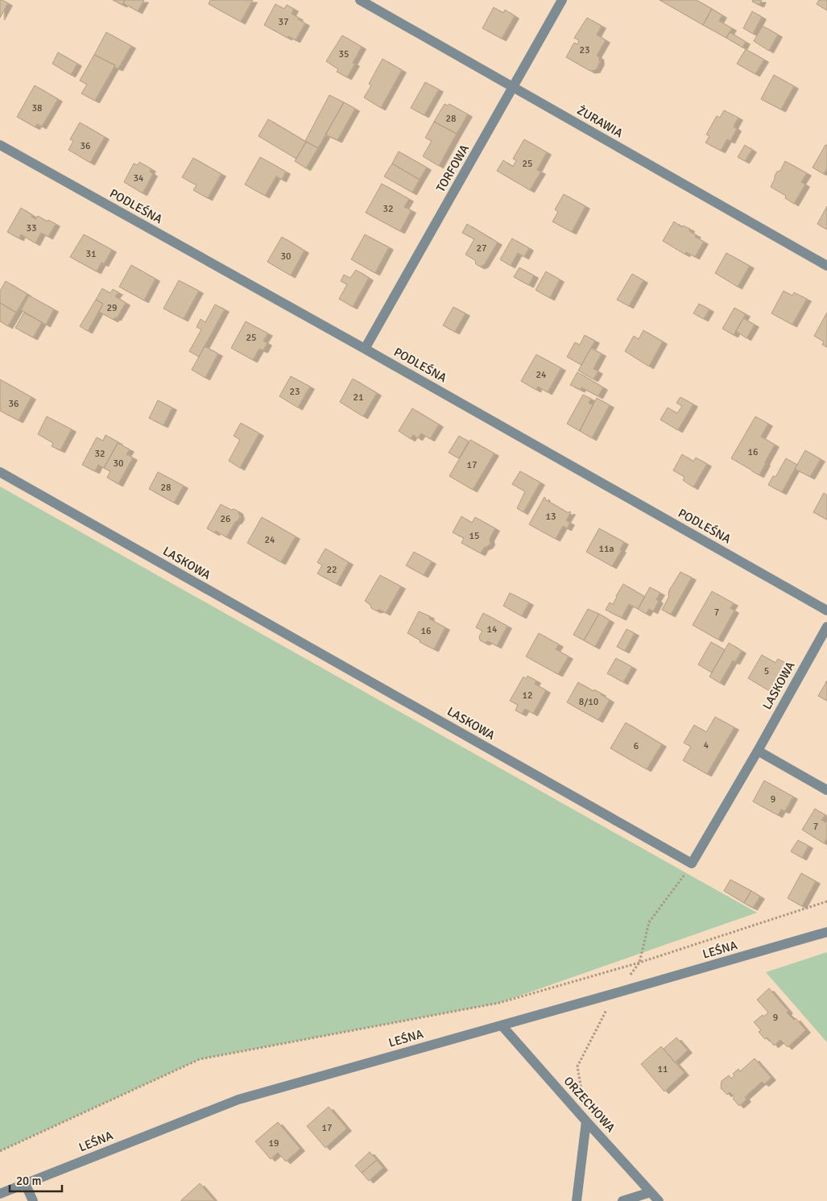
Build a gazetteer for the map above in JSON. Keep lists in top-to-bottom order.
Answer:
{
  "streets": {
    "street": [
      "ŻURAWIA",
      "TORFOWA",
      "PODLEŚNA",
      "LASKOWA",
      "LEŚNA",
      "ORZECHOWA"
    ]
  },
  "crossings": [
    ["ŻURAWIA", "TORFOWA"],
    ["TORFOWA", "PODLEŚNA"],
    ["LEŚNA", "ORZECHOWA"]
  ],
  "house_numbers": [
    "37",
    "23",
    "35",
    "38",
    "28",
    "36",
    "25",
    "34",
    "32",
    "33",
    "27",
    "31",
    "30",
    "29",
    "25",
    "24",
    "23",
    "21",
    "36",
    "16",
    "32",
    "30",
    "17",
    "28",
    "13",
    "26",
    "15",
    "24",
    "11a",
    "22",
    "7",
    "14",
    "16",
    "5",
    "12",
    "8/10",
    "4",
    "6",
    "9",
    "7",
    "9",
    "11",
    "17",
    "19"
  ],
  "scale_bar": "20 m"
}
